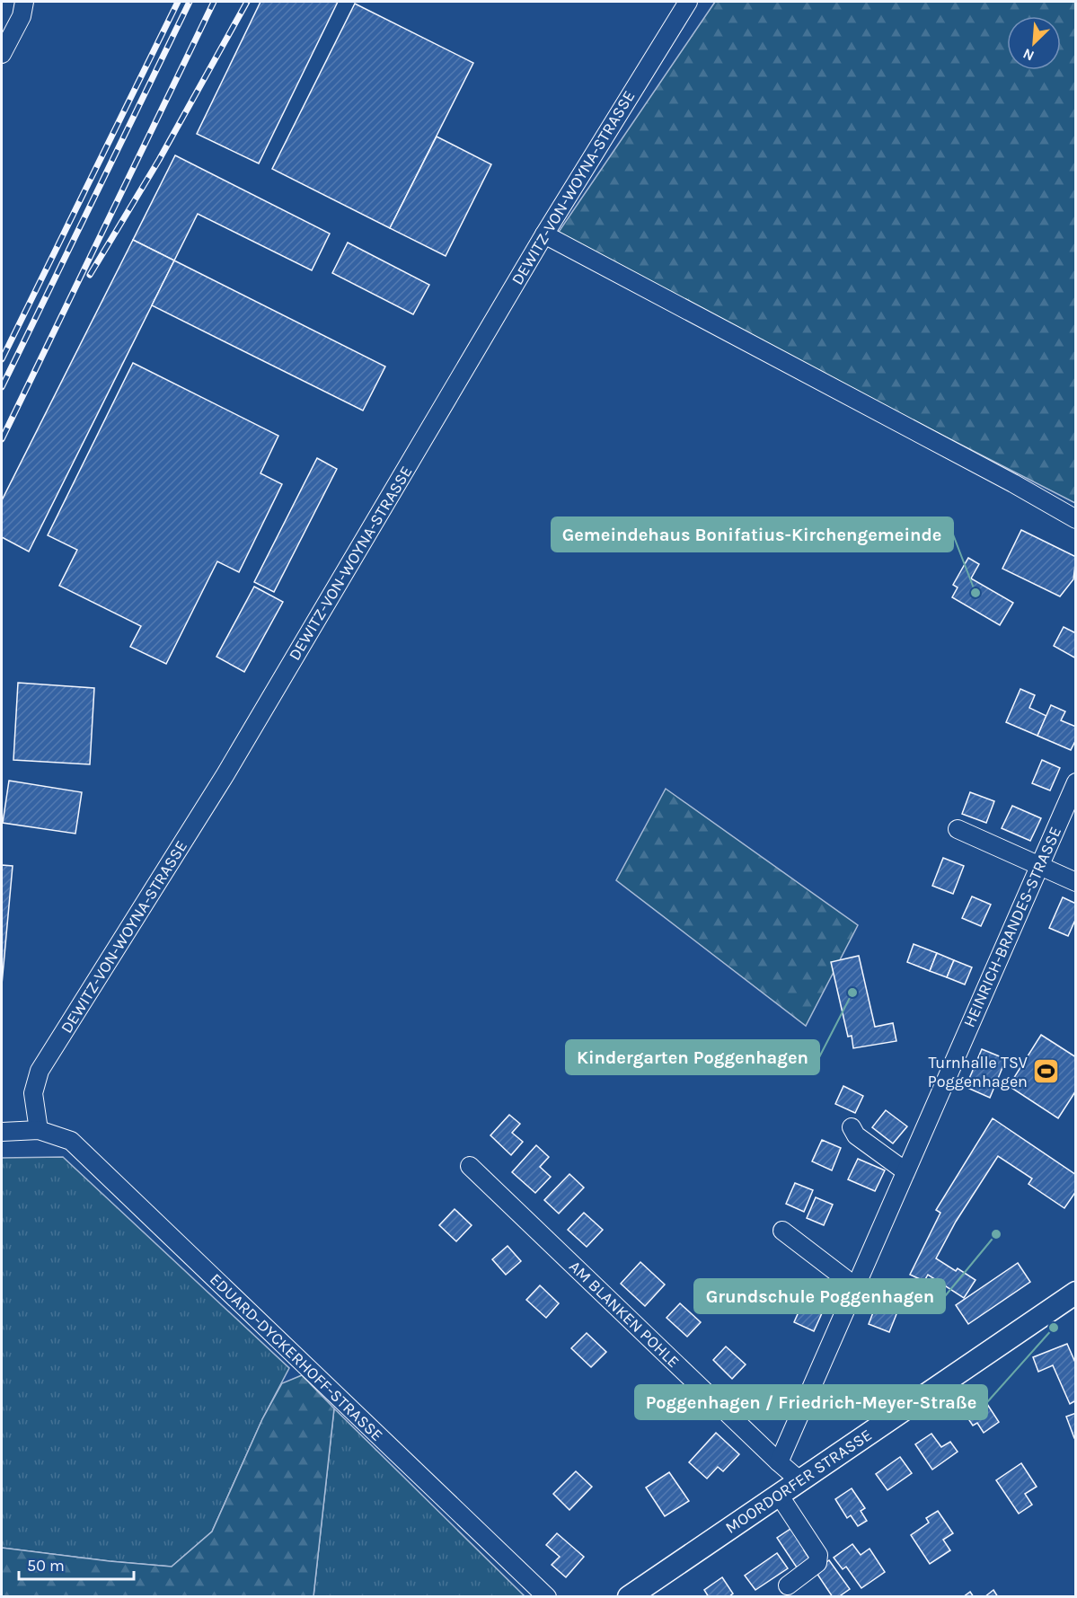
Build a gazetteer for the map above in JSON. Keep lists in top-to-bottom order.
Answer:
{
  "streets": {
    "main road": ["MOORDORFER STRASSE"],
    "street": [
      "DEWITZ-VON-WOYNA-STRASSE",
      "HEINRICH-BRANDES-STRASSE",
      "AM BLANKEN POHLE",
      "EDUARD-DYCKERHOFF-STRASSE"
    ]
  },
  "crossings": [
    ["DEWITZ-VON-WOYNA-STRASSE", "EDUARD-DYCKERHOFF-STRASSE"],
    ["HEINRICH-BRANDES-STRASSE", "AM BLANKEN POHLE"]
  ],
  "places": {
    "other": [
      "Gemeindehaus Bonifatius-Kirchengemeinde",
      "Kindergarten Poggenhagen",
      "Grundschule Poggenhagen",
      "Poggenhagen / Friedrich-Meyer-Straße"
    ],
    "sports": ["Turnhalle TSV Poggenhagen"]
  },
  "scale_bar": "50 m",
  "north": "bottom left"
}
